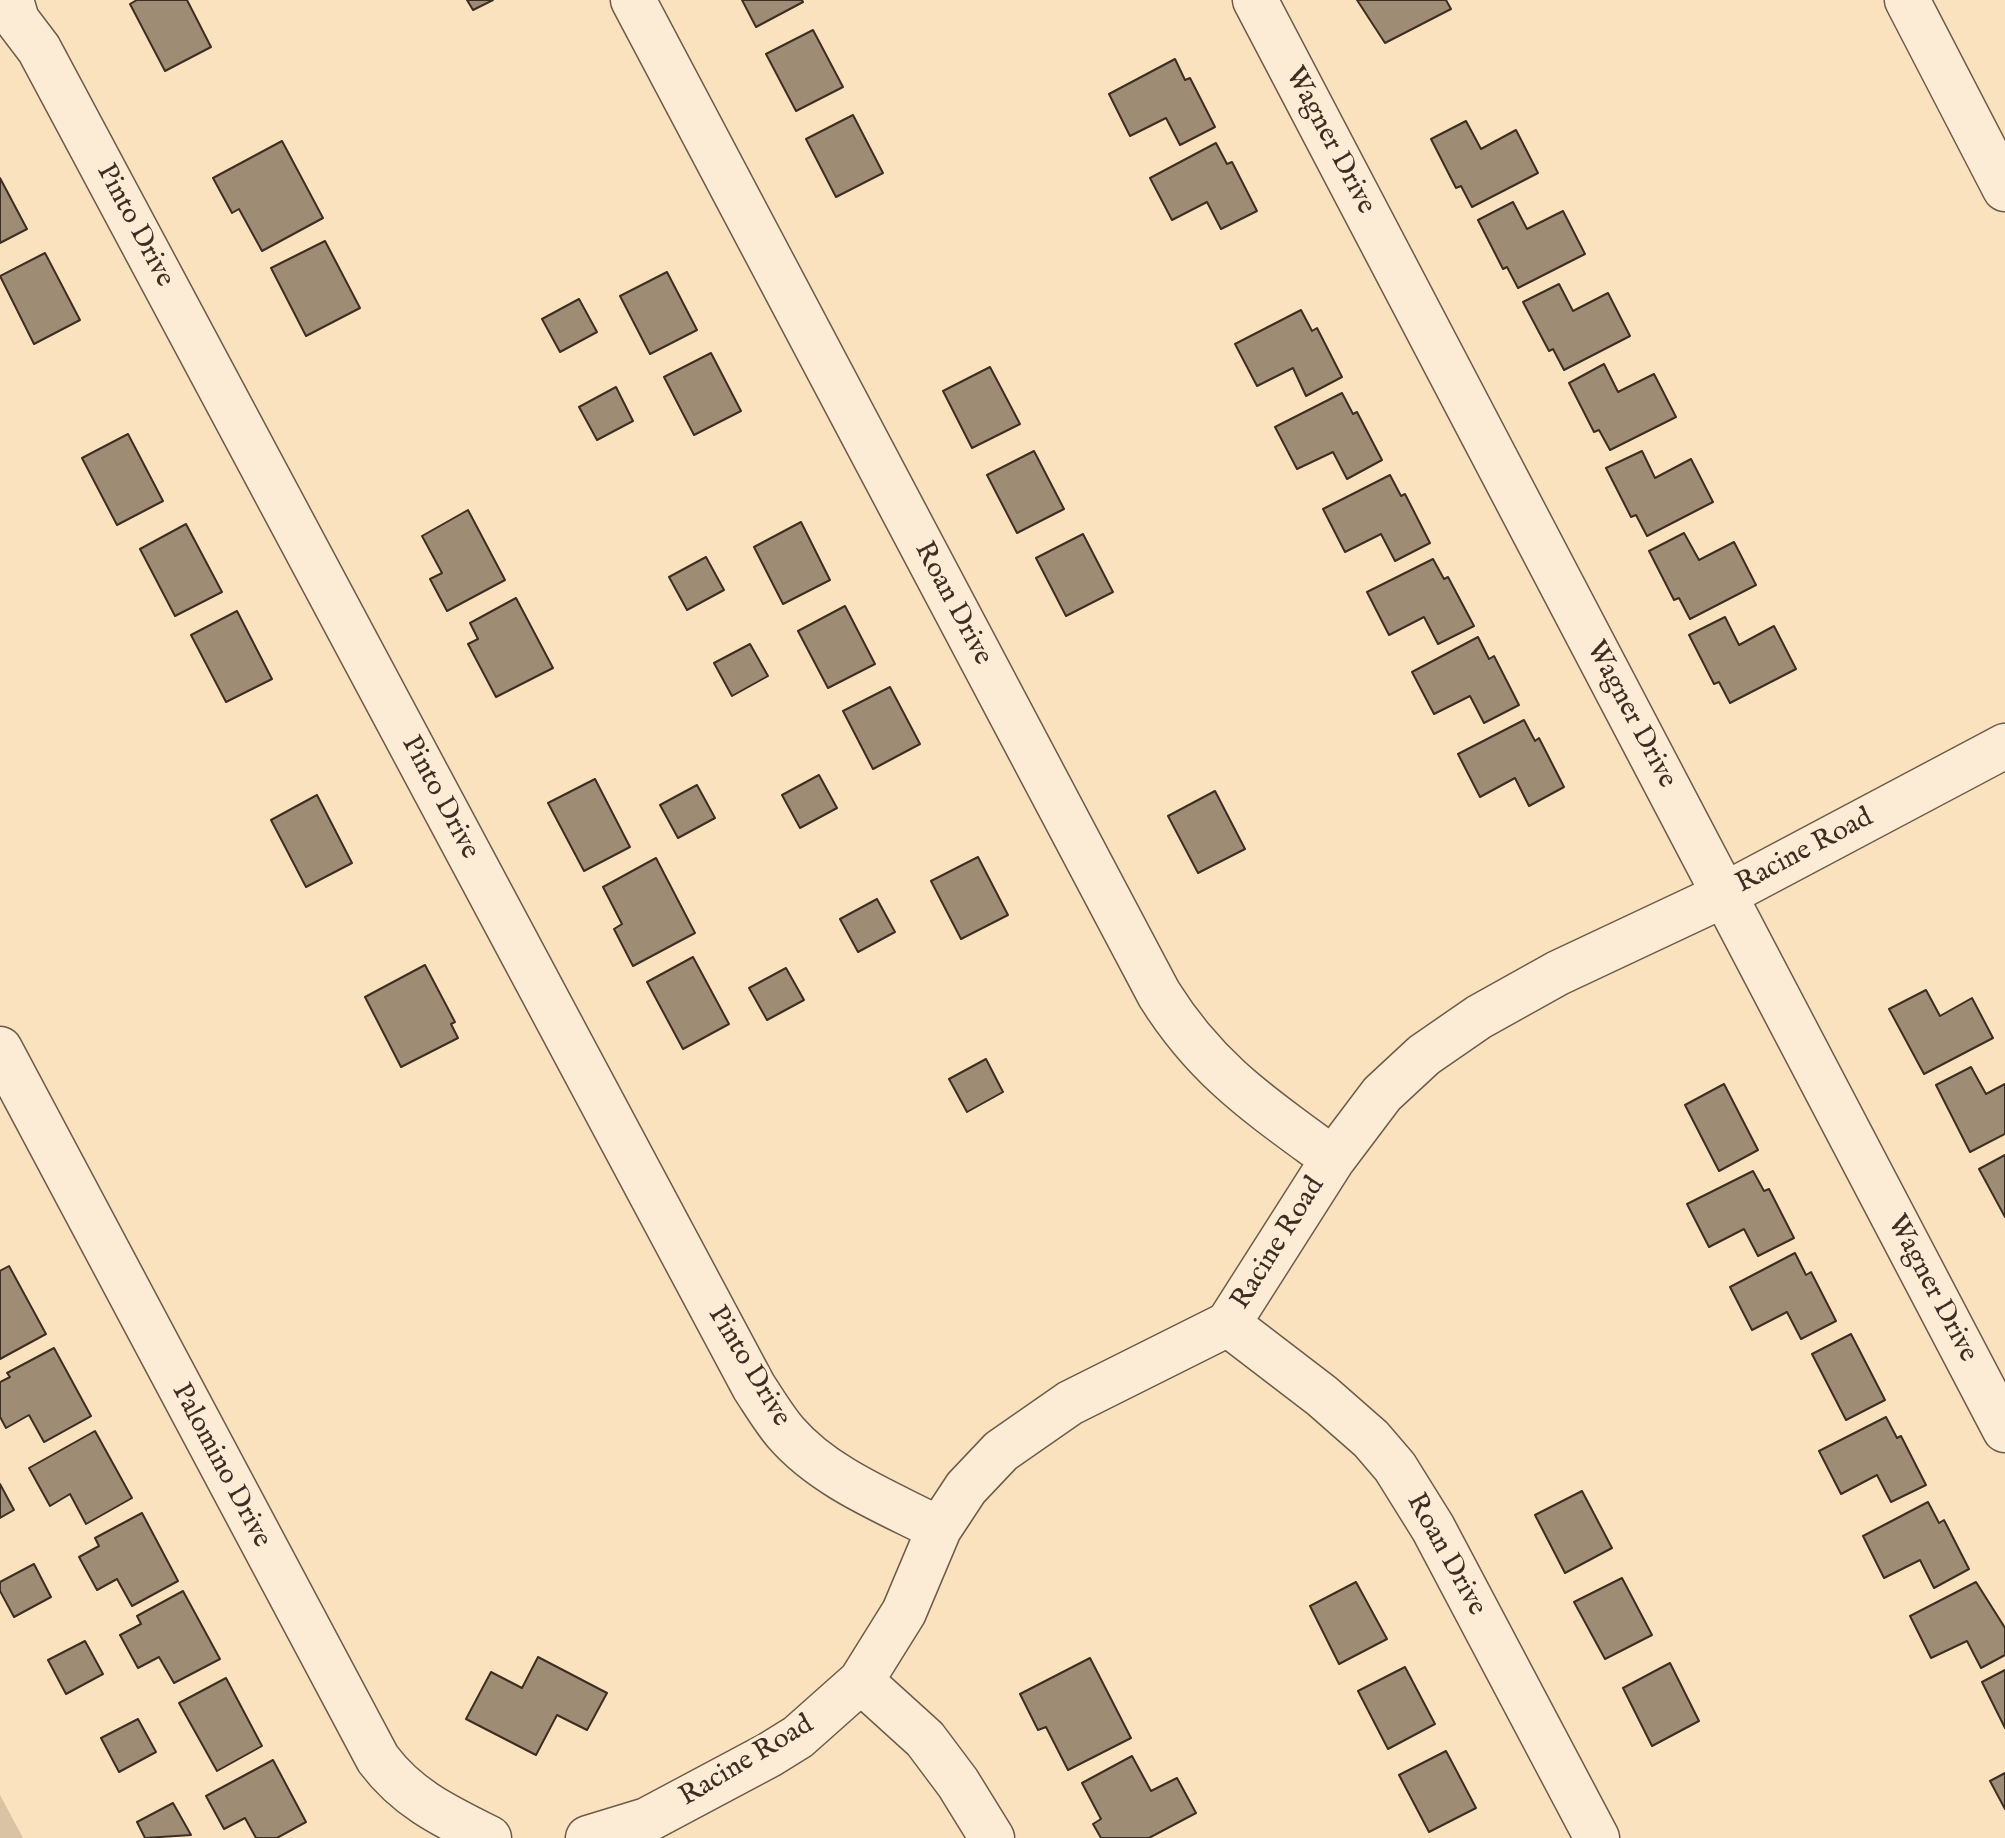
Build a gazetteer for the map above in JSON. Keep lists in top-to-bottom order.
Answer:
{
  "streets": {
    "street": [
      "Wagner Drive",
      "Pinto Drive",
      "Roan Drive",
      "Racine Road",
      "Palomino Drive"
    ]
  },
  "crossings": [
    ["Wagner Drive", "Racine Road"],
    ["Pinto Drive", "Racine Road"],
    ["Roan Drive", "Racine Road"]
  ]
}
